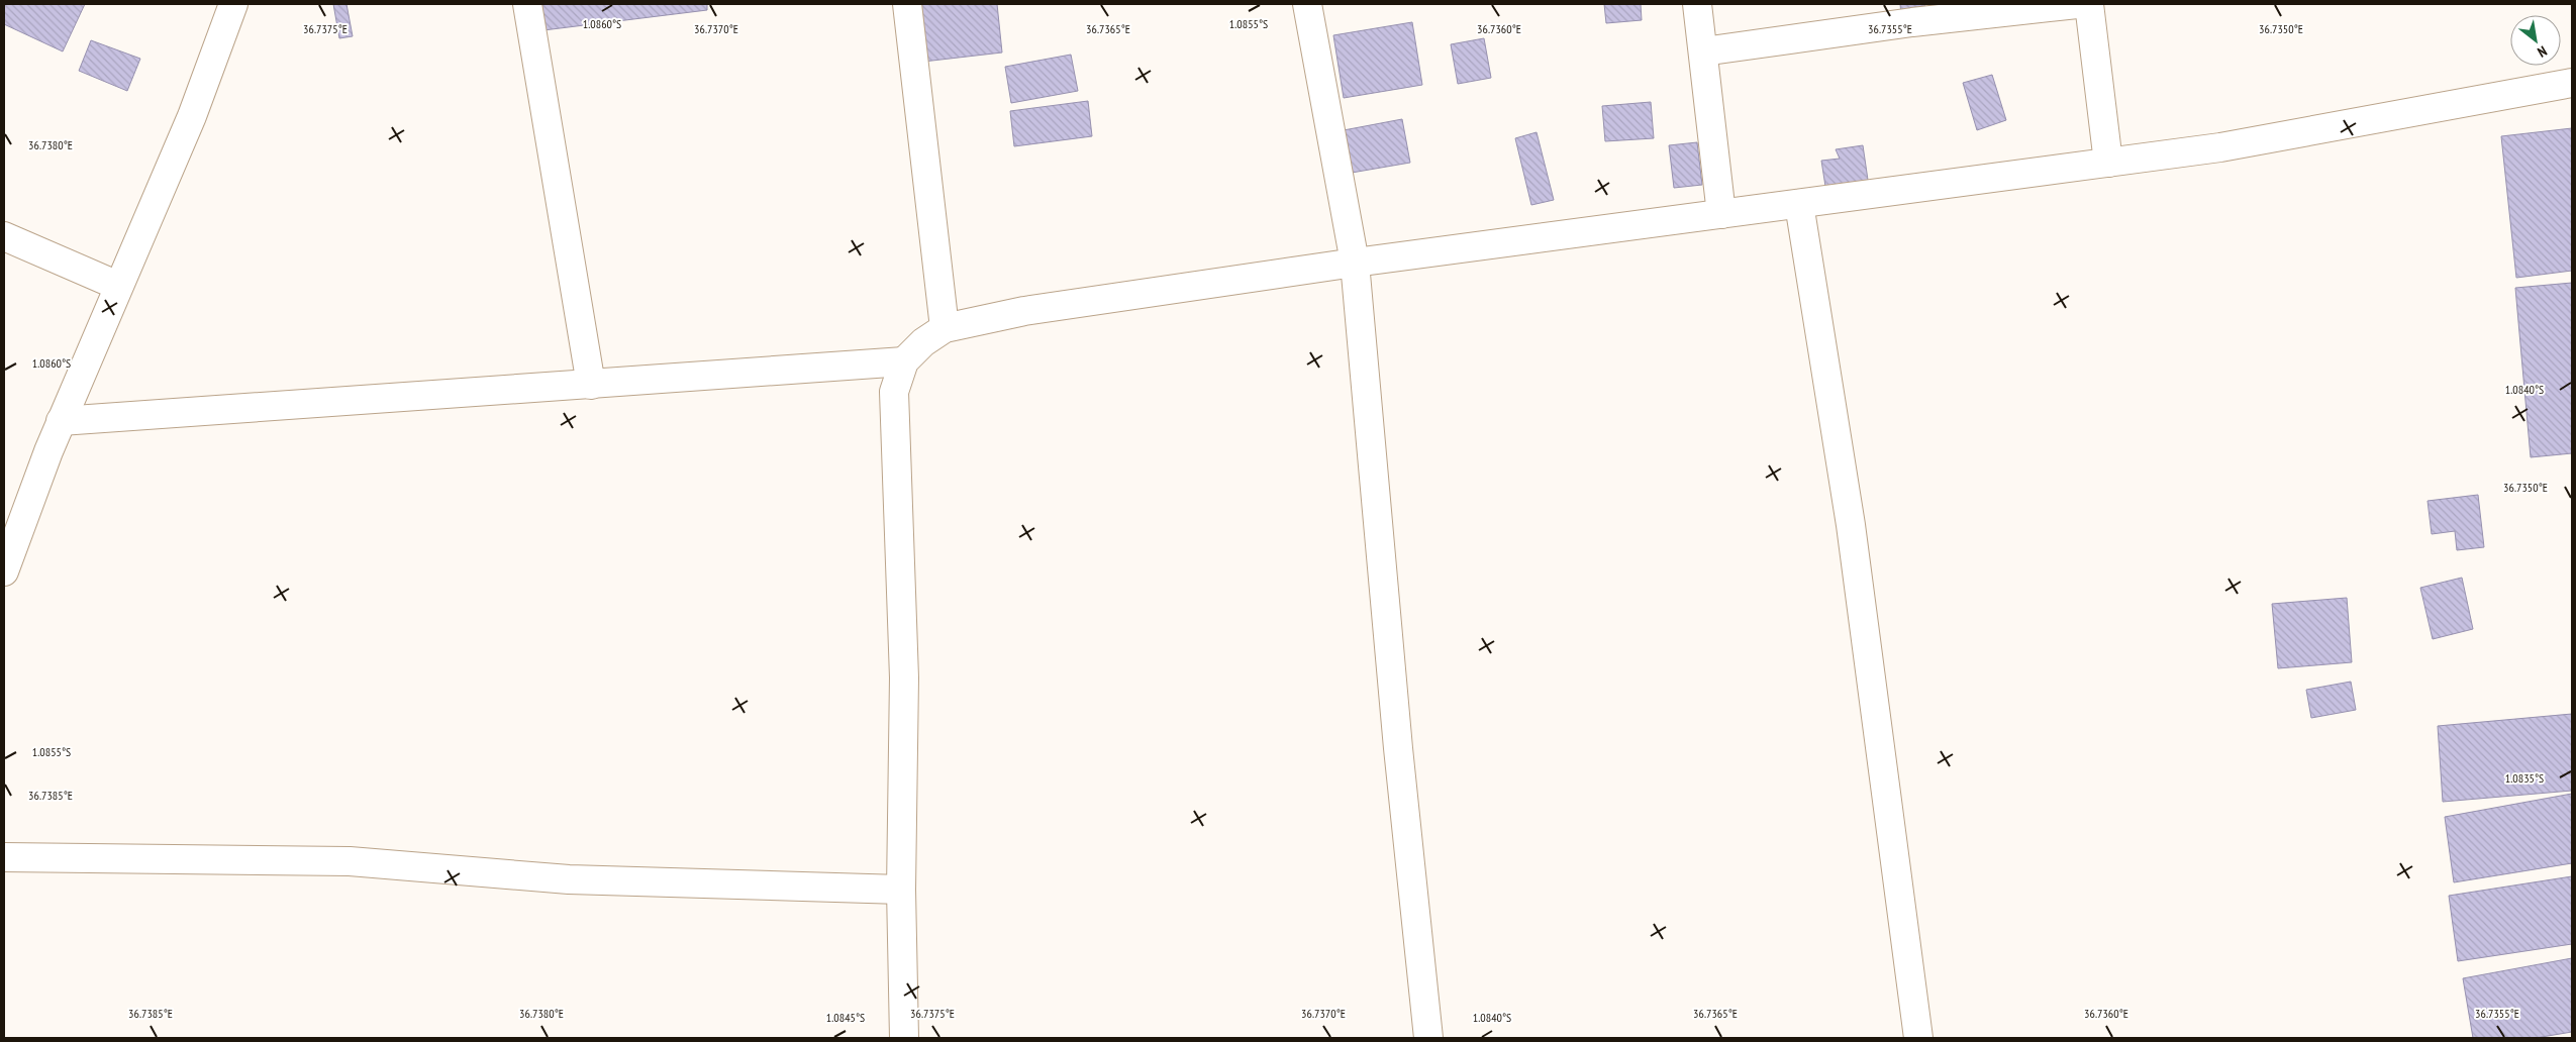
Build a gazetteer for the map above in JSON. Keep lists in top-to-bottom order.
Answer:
{
  "north": "bottom right",
  "coordinates": [
    "1.0860°S",
    "1.0855°S",
    "36.7350°E",
    "36.7375°E",
    "36.7370°E",
    "36.7365°E",
    "36.7360°E",
    "36.7355°E",
    "36.7380°E",
    "1.0840°S",
    "1.0835°S",
    "36.7385°E",
    "1.0845°S"
  ]
}
